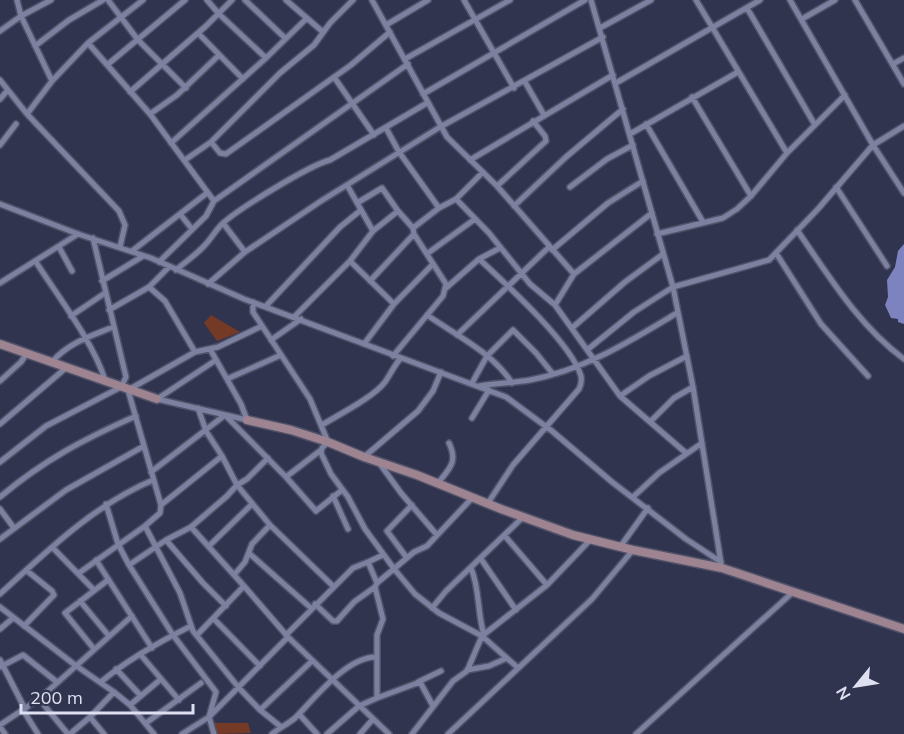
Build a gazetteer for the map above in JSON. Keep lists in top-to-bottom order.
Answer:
{
  "scale_bar": "200 m",
  "north": "bottom left"
}
